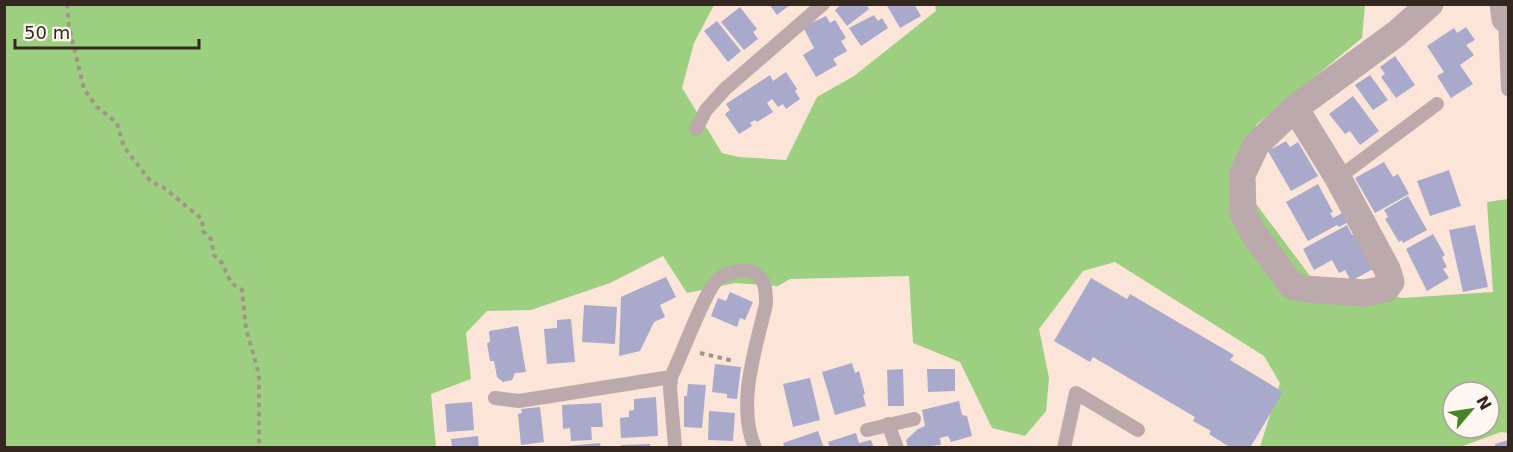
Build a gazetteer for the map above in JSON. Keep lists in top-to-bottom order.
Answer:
{
  "scale_bar": "50 m",
  "north": "top right"
}
